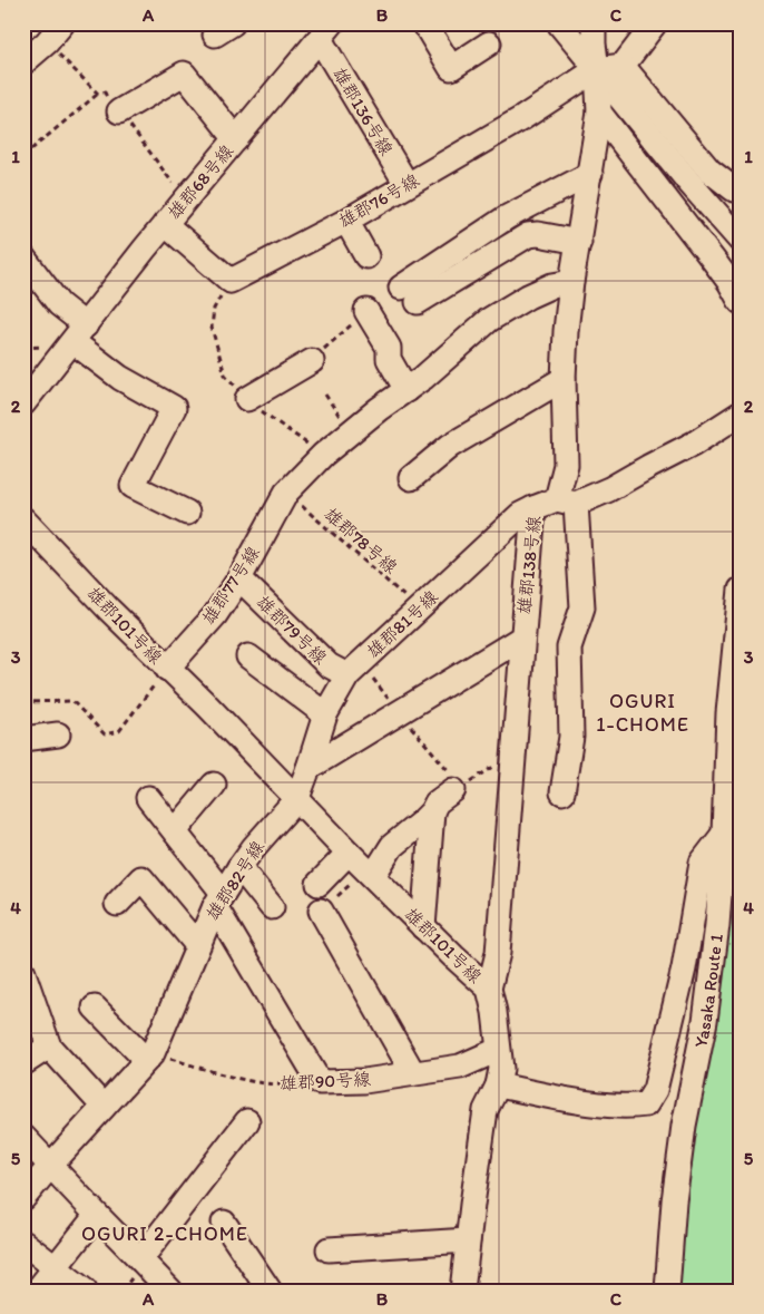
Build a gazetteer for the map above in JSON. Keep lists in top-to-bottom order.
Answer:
{
  "streets": {
    "street": [
      "雄郡136号線",
      "雄郡68号線",
      "雄郡76号線",
      "雄郡138号線",
      "雄郡77号線",
      "雄郡81号線",
      "雄郡101号線",
      "雄郡79号線",
      "雄郡82号線",
      "Yasaka Route 1",
      "雄郡90号線"
    ],
    "path": ["雄郡78号線"]
  },
  "crossings": [
    ["雄郡136号線", "雄郡68号線"],
    ["雄郡136号線", "雄郡76号線"],
    ["雄郡68号線", "雄郡76号線"],
    ["雄郡76号線", "雄郡138号線"],
    ["雄郡78号線", "雄郡77号線"],
    ["雄郡78号線", "雄郡81号線"],
    ["雄郡138号線", "雄郡77号線"],
    ["雄郡138号線", "雄郡81号線"],
    ["雄郡138号線", "雄郡101号線"],
    ["雄郡77号線", "雄郡101号線"],
    ["雄郡77号線", "雄郡79号線"],
    ["雄郡81号線", "雄郡79号線"],
    ["雄郡81号線", "雄郡82号線"],
    ["雄郡101号線", "雄郡82号線"],
    ["雄郡101号線", "雄郡90号線"],
    ["雄郡82号線", "雄郡90号線"]
  ],
  "districts": ["OGURI 1-CHOME", "OGURI 2-CHOME"],
  "grid": {
    "columns": ["A", "B", "C"],
    "rows": [
      "1",
      "2",
      "3",
      "4",
      "5"
    ]
  }
}
